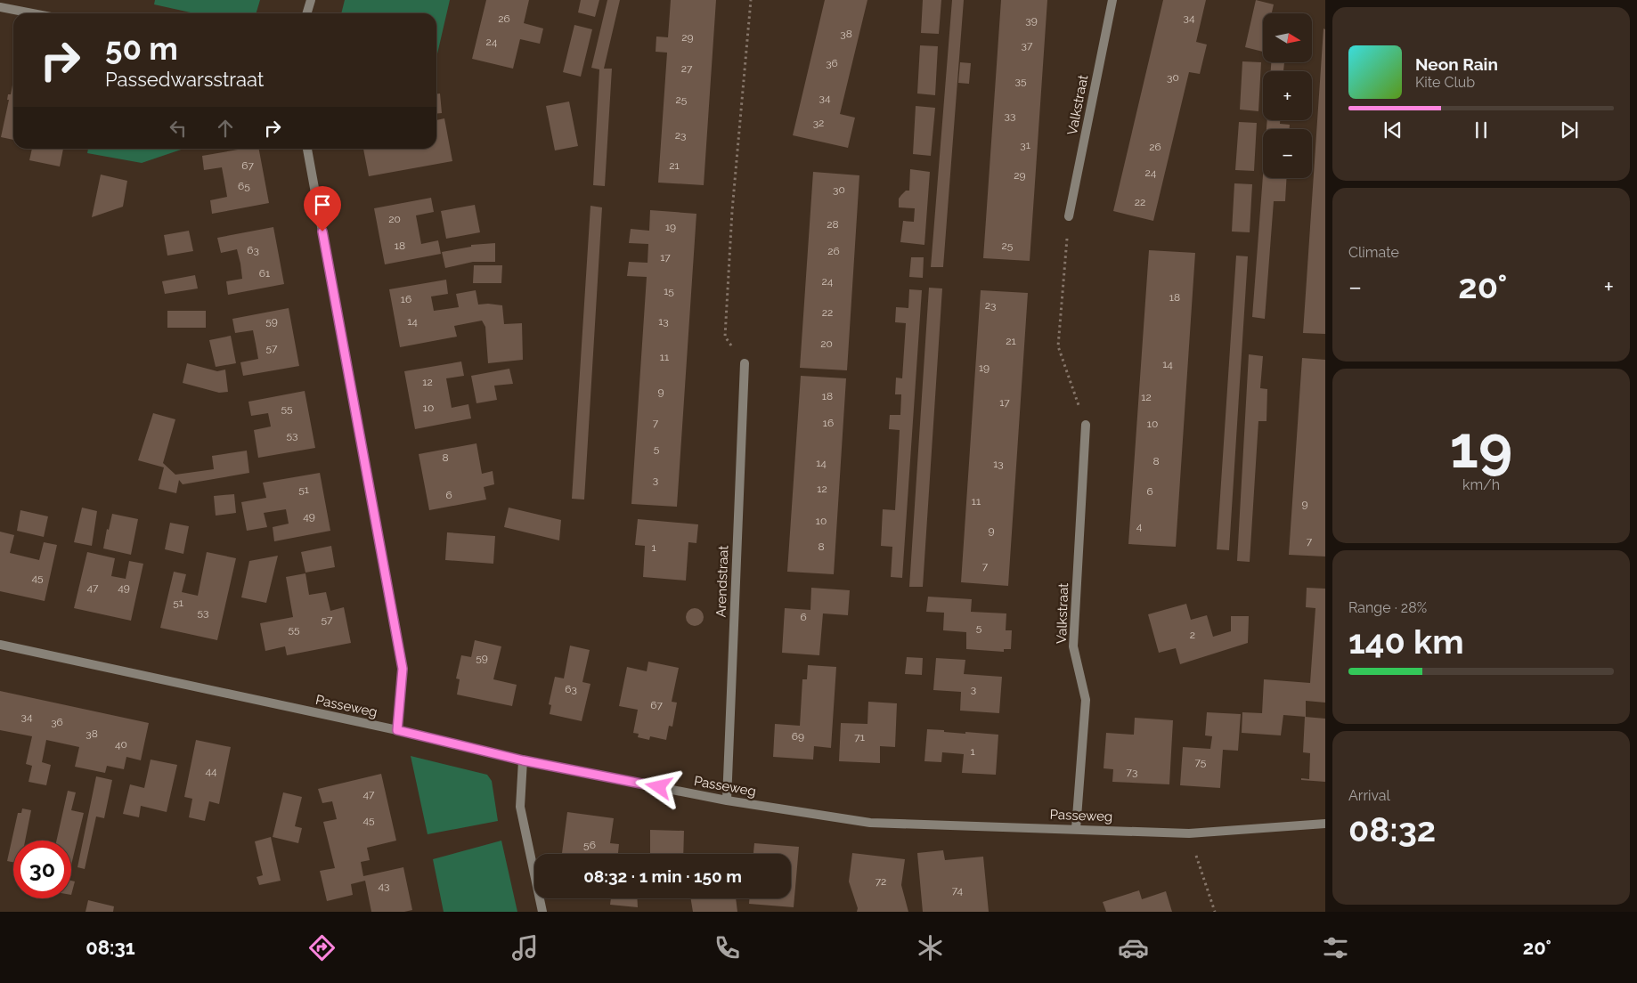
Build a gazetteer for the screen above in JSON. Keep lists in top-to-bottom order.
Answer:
{
  "streets": {
    "street": ["Valkstraat", "Arendstraat", "Passeweg"]
  },
  "crossings": [
    ["Valkstraat", "Passeweg"],
    ["Arendstraat", "Passeweg"]
  ],
  "house_numbers": [
    "34",
    "26",
    "39",
    "38",
    "29",
    "24",
    "37",
    "36",
    "27",
    "30",
    "35",
    "34",
    "25",
    "33",
    "32",
    "23",
    "31",
    "26",
    "67",
    "21",
    "24",
    "29",
    "65",
    "30",
    "22",
    "20",
    "28",
    "19",
    "18",
    "25",
    "63",
    "26",
    "17",
    "61",
    "24",
    "15",
    "18",
    "16",
    "23",
    "22",
    "59",
    "14",
    "13",
    "21",
    "20",
    "57",
    "11",
    "14",
    "19",
    "12",
    "9",
    "18",
    "12",
    "17",
    "10",
    "55",
    "7",
    "16",
    "10",
    "53",
    "5",
    "8",
    "8",
    "14",
    "13",
    "3",
    "12",
    "51",
    "6",
    "6",
    "11",
    "9",
    "49",
    "10",
    "4",
    "9",
    "7",
    "8",
    "1",
    "7",
    "45",
    "47",
    "49",
    "51",
    "53",
    "6",
    "57",
    "5",
    "55",
    "2",
    "59",
    "63",
    "3",
    "67",
    "34",
    "36",
    "38",
    "69",
    "71",
    "40",
    "1",
    "75",
    "44",
    "73",
    "47",
    "45",
    "56",
    "72",
    "43",
    "74"
  ],
  "north": "right",
  "page": {
    "map_buttons": ["+", "−"],
    "turn": ["50 m", "Passedwarsstraat"],
    "song": ["Neon Rain", "Kite Club"],
    "tile": [
      "Climate",
      ["19", "km/h"],
      ["Range · 28%", "140 km"],
      ["Arrival", "08:32"]
    ],
    "heat": ["−", "20°", "+"],
    "limit": "30",
    "trip": "08:32 · 1 min · 150 m",
    "tabs": ["08:31", "20°"]
  }
}
